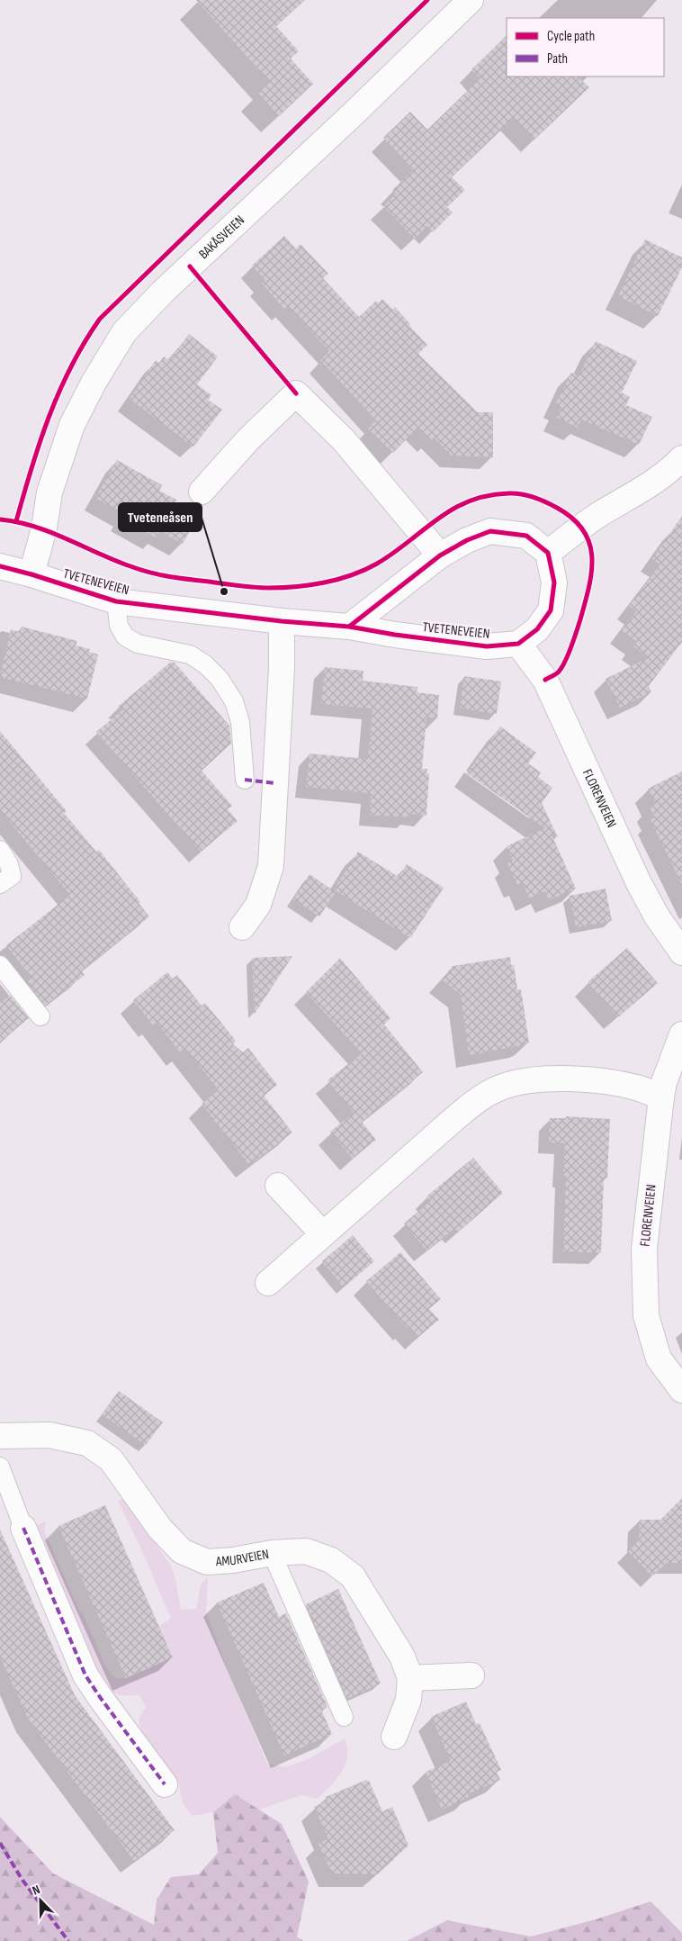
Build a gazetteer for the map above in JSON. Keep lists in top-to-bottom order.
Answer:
{
  "streets": {
    "street": [
      "BAKÅSVEIEN",
      "TVETENEVEIEN",
      "FLORENVEIEN",
      "AMURVEIEN"
    ]
  },
  "crossings": [
    ["BAKÅSVEIEN", "TVETENEVEIEN"],
    ["TVETENEVEIEN", "FLORENVEIEN"]
  ],
  "places": ["Tveteneåsen"],
  "legend": ["Cycle path", "Path"],
  "north": "top left"
}
